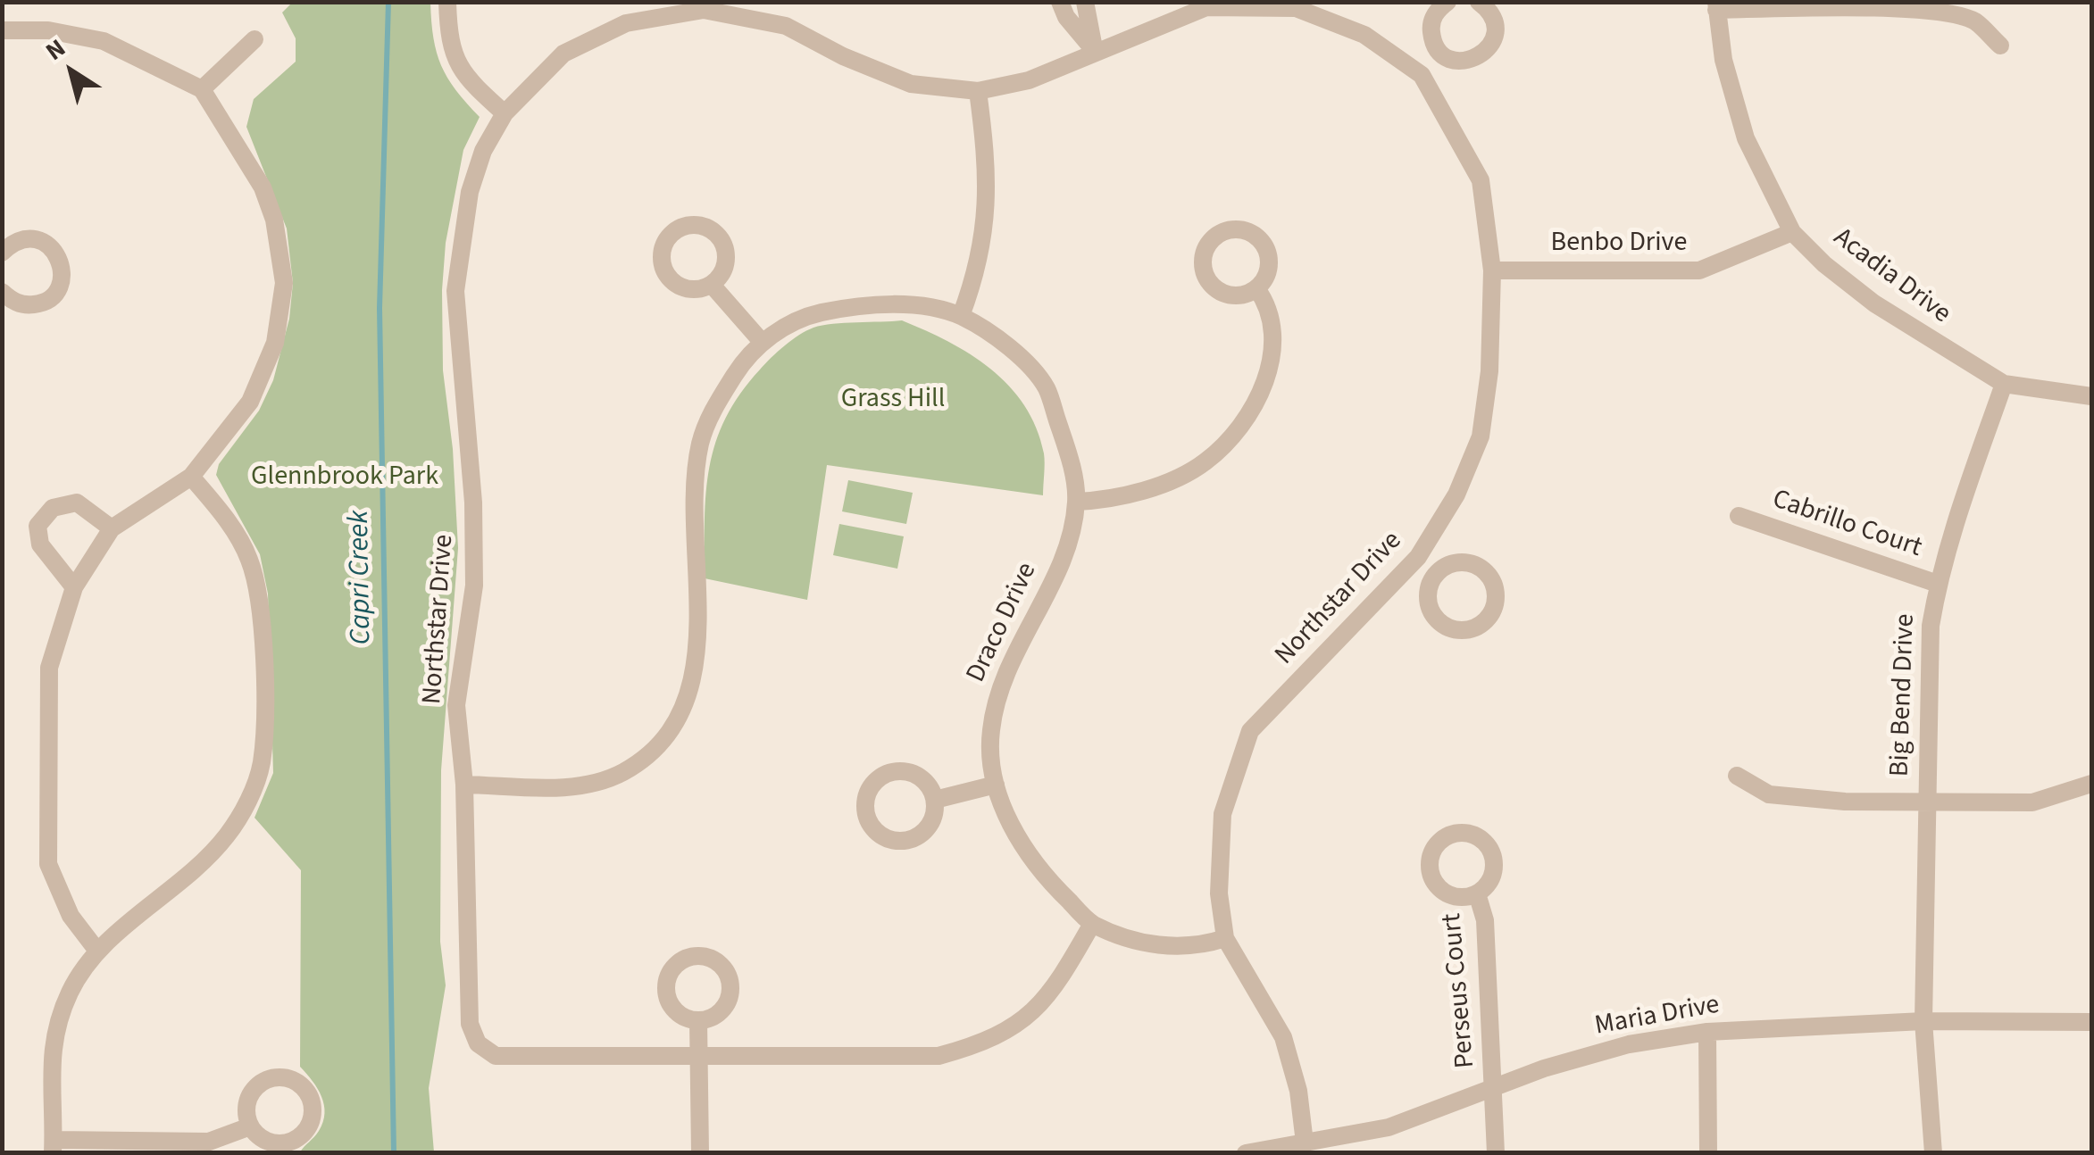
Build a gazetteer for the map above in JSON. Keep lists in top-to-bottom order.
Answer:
{
  "streets": {
    "street": [
      "Benbo Drive",
      "Acadia Drive",
      "Cabrillo Court",
      "Northstar Drive",
      "Draco Drive",
      "Big Bend Drive",
      "Perseus Court",
      "Maria Drive"
    ]
  },
  "crossings": [
    ["Benbo Drive", "Acadia Drive"],
    ["Benbo Drive", "Northstar Drive"],
    ["Acadia Drive", "Big Bend Drive"],
    ["Cabrillo Court", "Big Bend Drive"],
    ["Northstar Drive", "Draco Drive"],
    ["Northstar Drive", "Maria Drive"],
    ["Big Bend Drive", "Maria Drive"],
    ["Perseus Court", "Maria Drive"]
  ],
  "water": ["Capri Creek"],
  "parks": ["Grass Hill", "Glennbrook Park"],
  "north": "top left"
}
